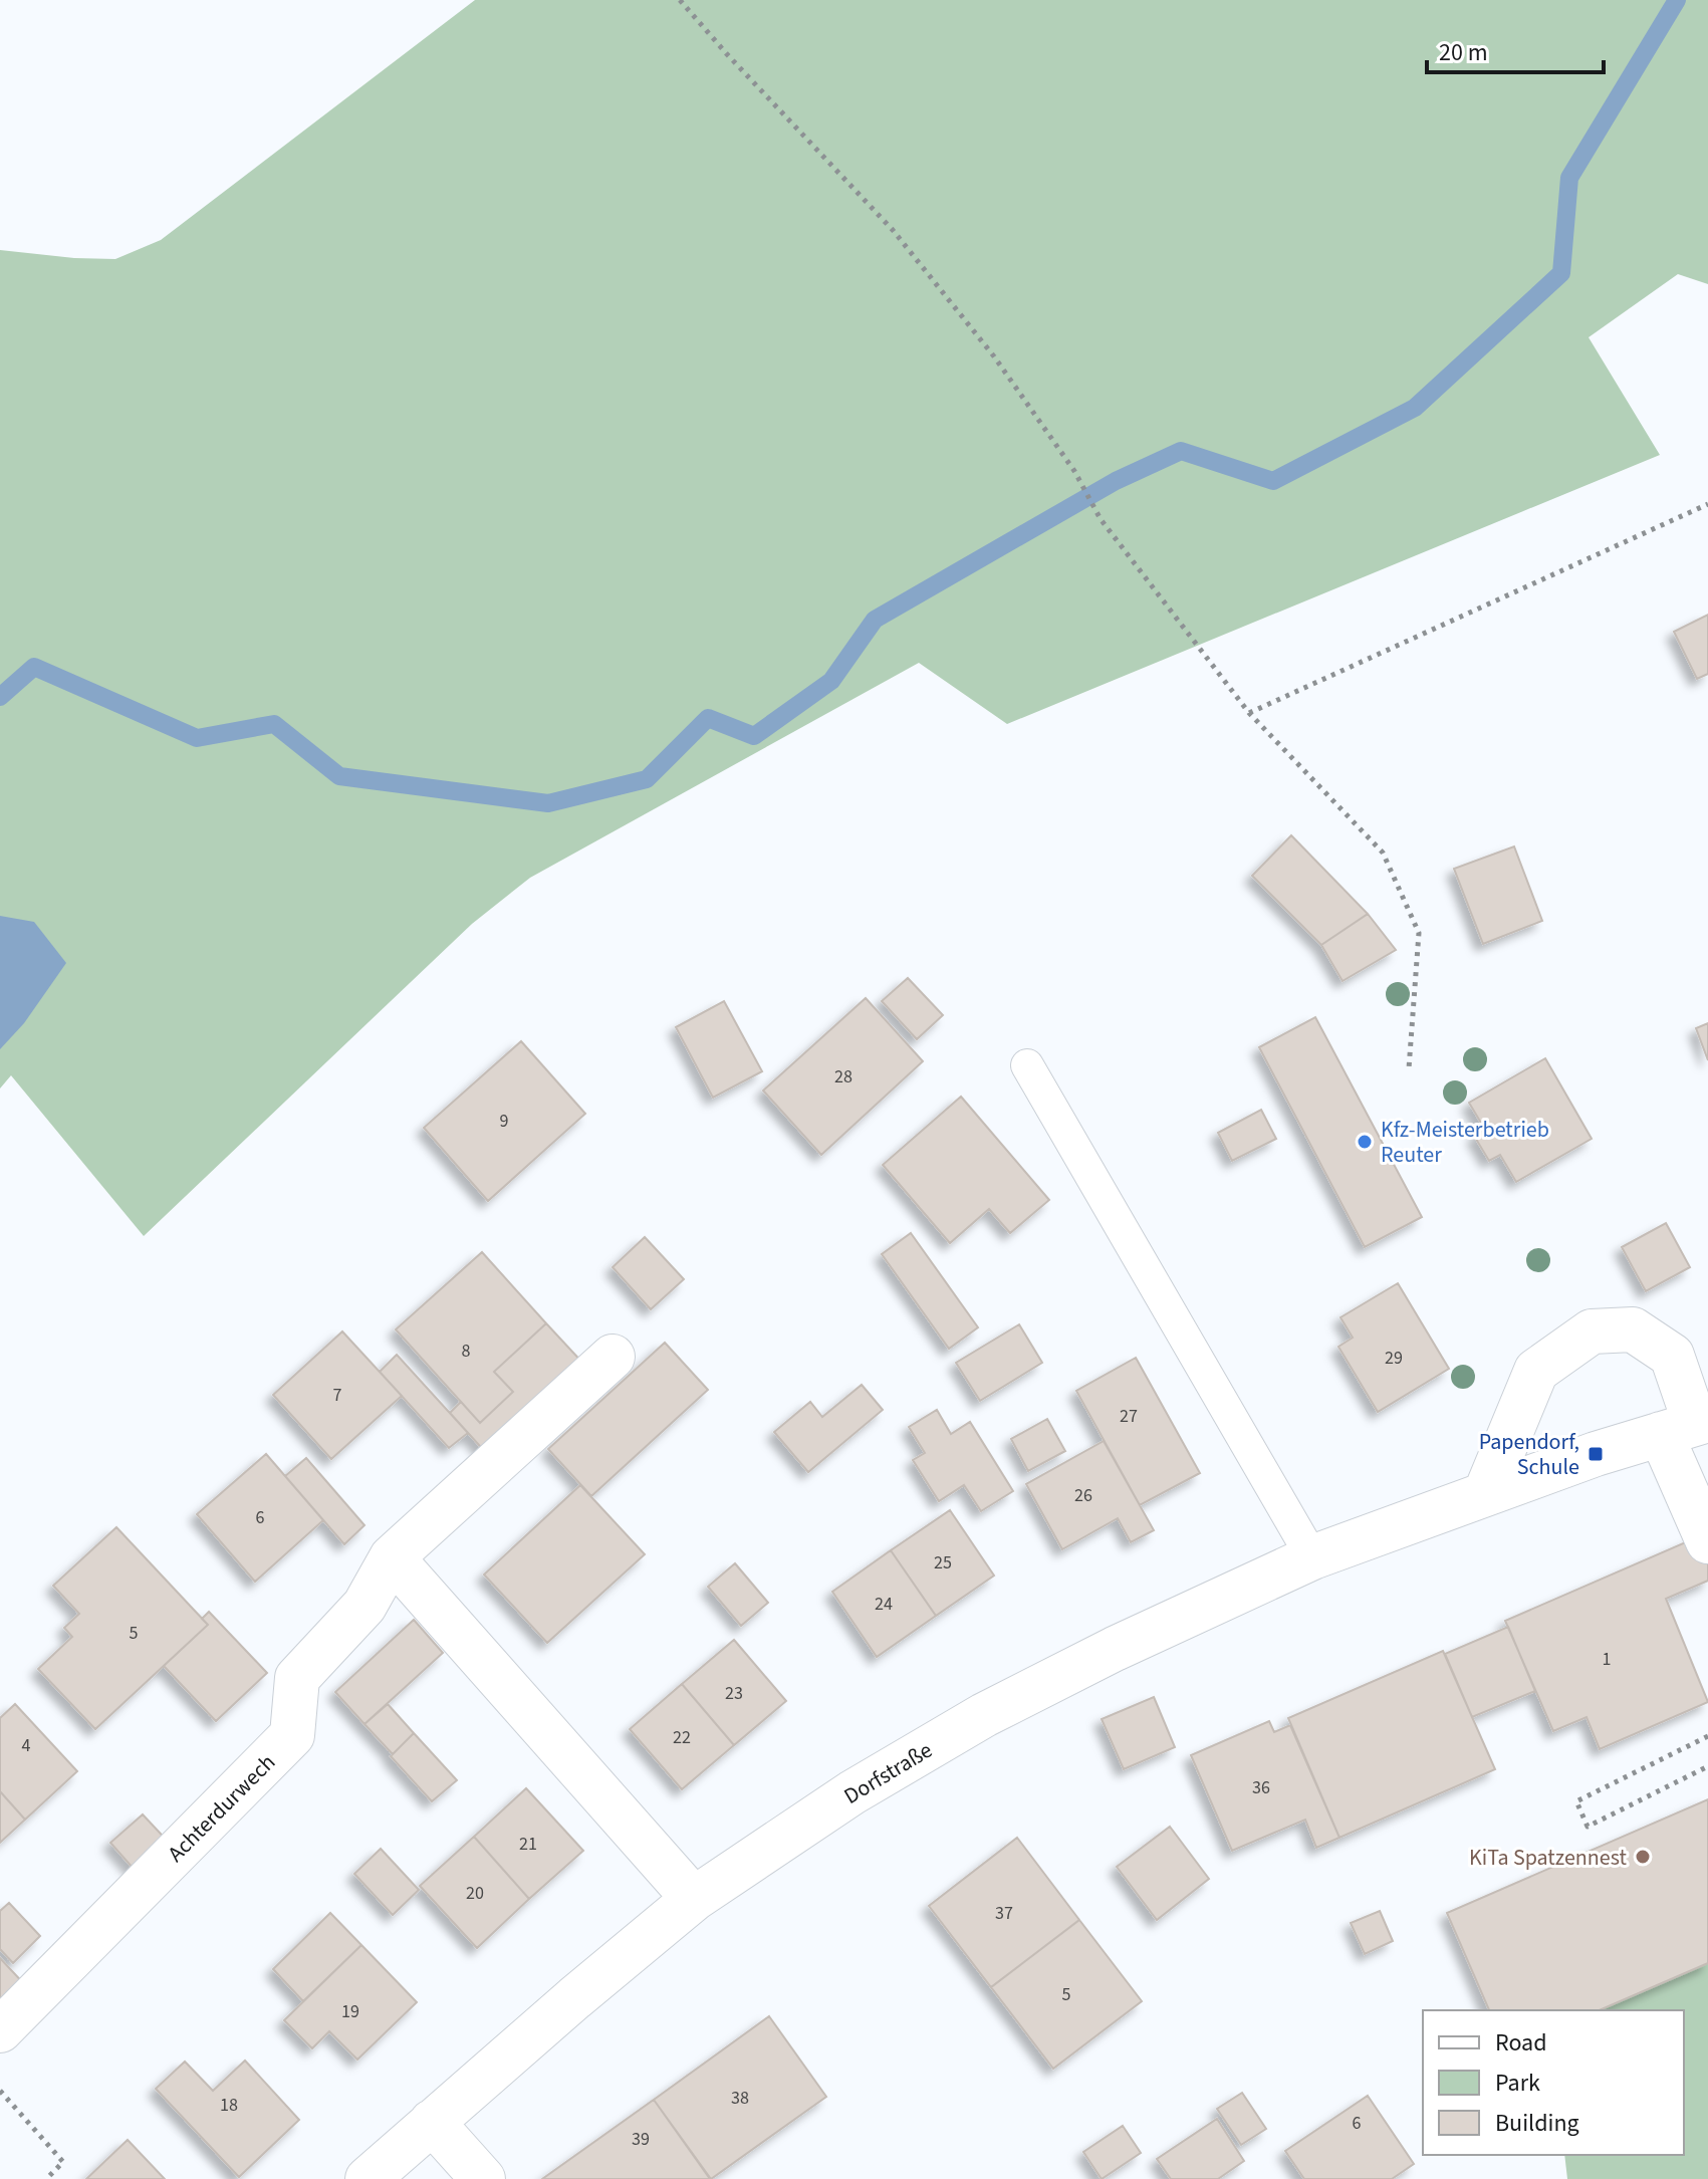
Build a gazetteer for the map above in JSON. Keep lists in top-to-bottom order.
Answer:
{
  "streets": {
    "street": ["Dorfstraße", "Achterdurwech"]
  },
  "places": {
    "other": ["Kfz-Meisterbetrieb Reuter", "KiTa Spatzennest"],
    "transit": ["Papendorf, Schule"]
  },
  "house_numbers": [
    "28",
    "9",
    "8",
    "29",
    "7",
    "27",
    "26",
    "6",
    "25",
    "24",
    "5",
    "1",
    "23",
    "22",
    "4",
    "36",
    "21",
    "20",
    "37",
    "5",
    "19",
    "38",
    "18",
    "6",
    "39"
  ],
  "legend": ["Road", "Park", "Building"],
  "scale_bar": "20 m"
}
